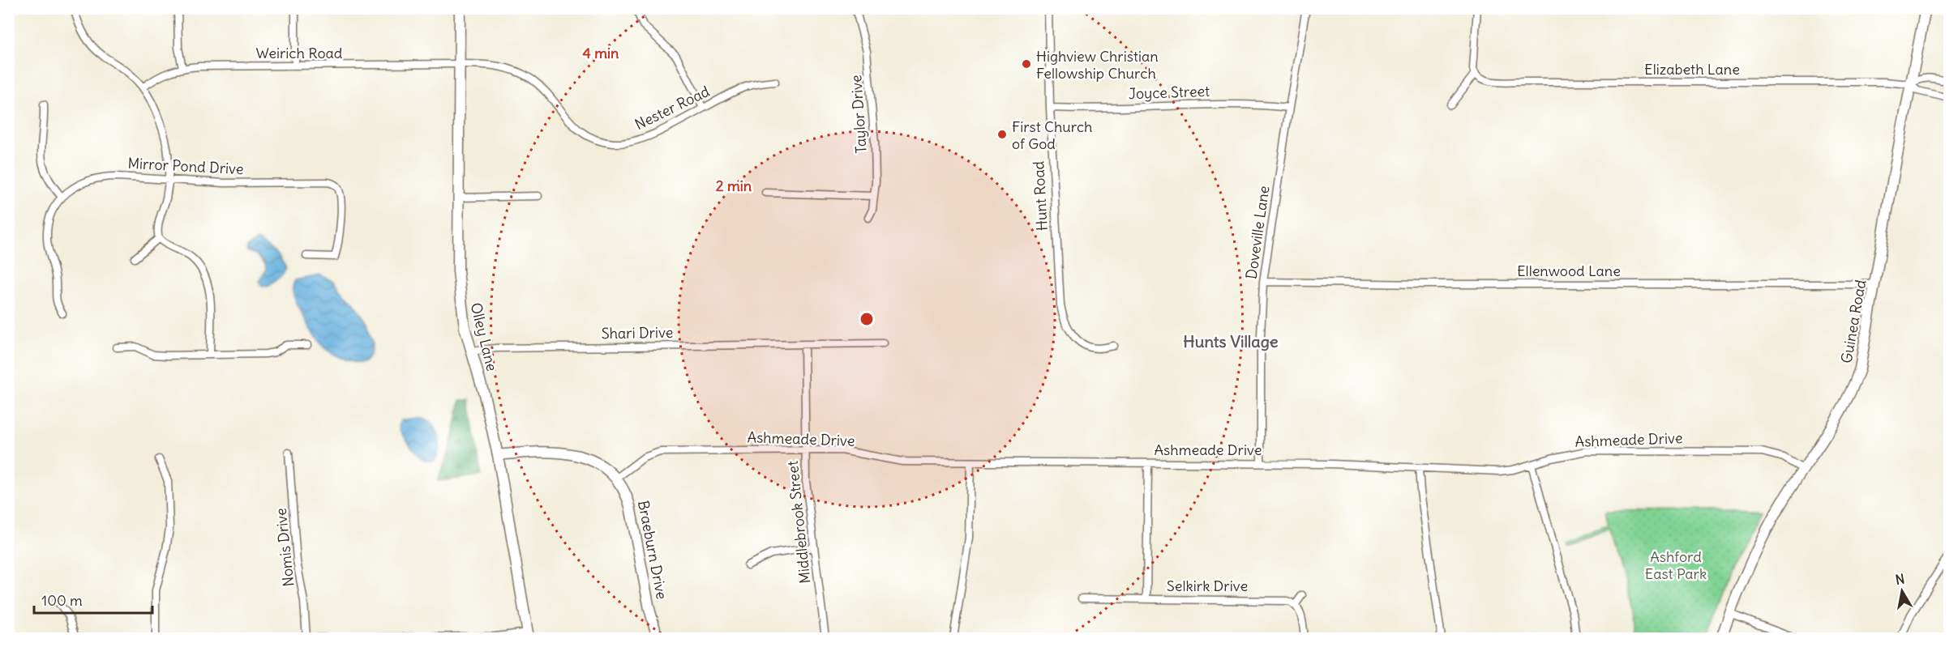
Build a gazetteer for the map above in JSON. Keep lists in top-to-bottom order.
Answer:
{
  "streets": {
    "main road": ["Guinea Road", "Olley Lane", "Braeburn Drive"],
    "street": [
      "Weirich Road",
      "Elizabeth Lane",
      "Joyce Street",
      "Nester Road",
      "Taylor Drive",
      "Mirror Pond Drive",
      "Hunt Road",
      "Doveville Lane",
      "Ellenwood Lane",
      "Shari Drive",
      "Ashmeade Drive",
      "Middlebrook Street",
      "Nomis Drive",
      "Selkirk Drive"
    ]
  },
  "crossings": [
    ["Weirich Road", "Nester Road"],
    ["Weirich Road", "Olley Lane"],
    ["Elizabeth Lane", "Guinea Road"],
    ["Joyce Street", "Hunt Road"],
    ["Joyce Street", "Doveville Lane"],
    ["Nester Road", "Olley Lane"],
    ["Doveville Lane", "Ellenwood Lane"],
    ["Doveville Lane", "Ashmeade Drive"],
    ["Ellenwood Lane", "Guinea Road"],
    ["Guinea Road", "Ashmeade Drive"],
    ["Shari Drive", "Olley Lane"],
    ["Shari Drive", "Middlebrook Street"],
    ["Olley Lane", "Braeburn Drive"],
    ["Ashmeade Drive", "Middlebrook Street"],
    ["Ashmeade Drive", "Braeburn Drive"]
  ],
  "districts": ["Hunts Village"],
  "parks": ["Ashford East Park"],
  "places": ["Highview Christian Fellowship Church", "First Church of God"],
  "scale_bar": "100 m",
  "north": "top",
  "rings": ["4 min", "2 min"]
}
